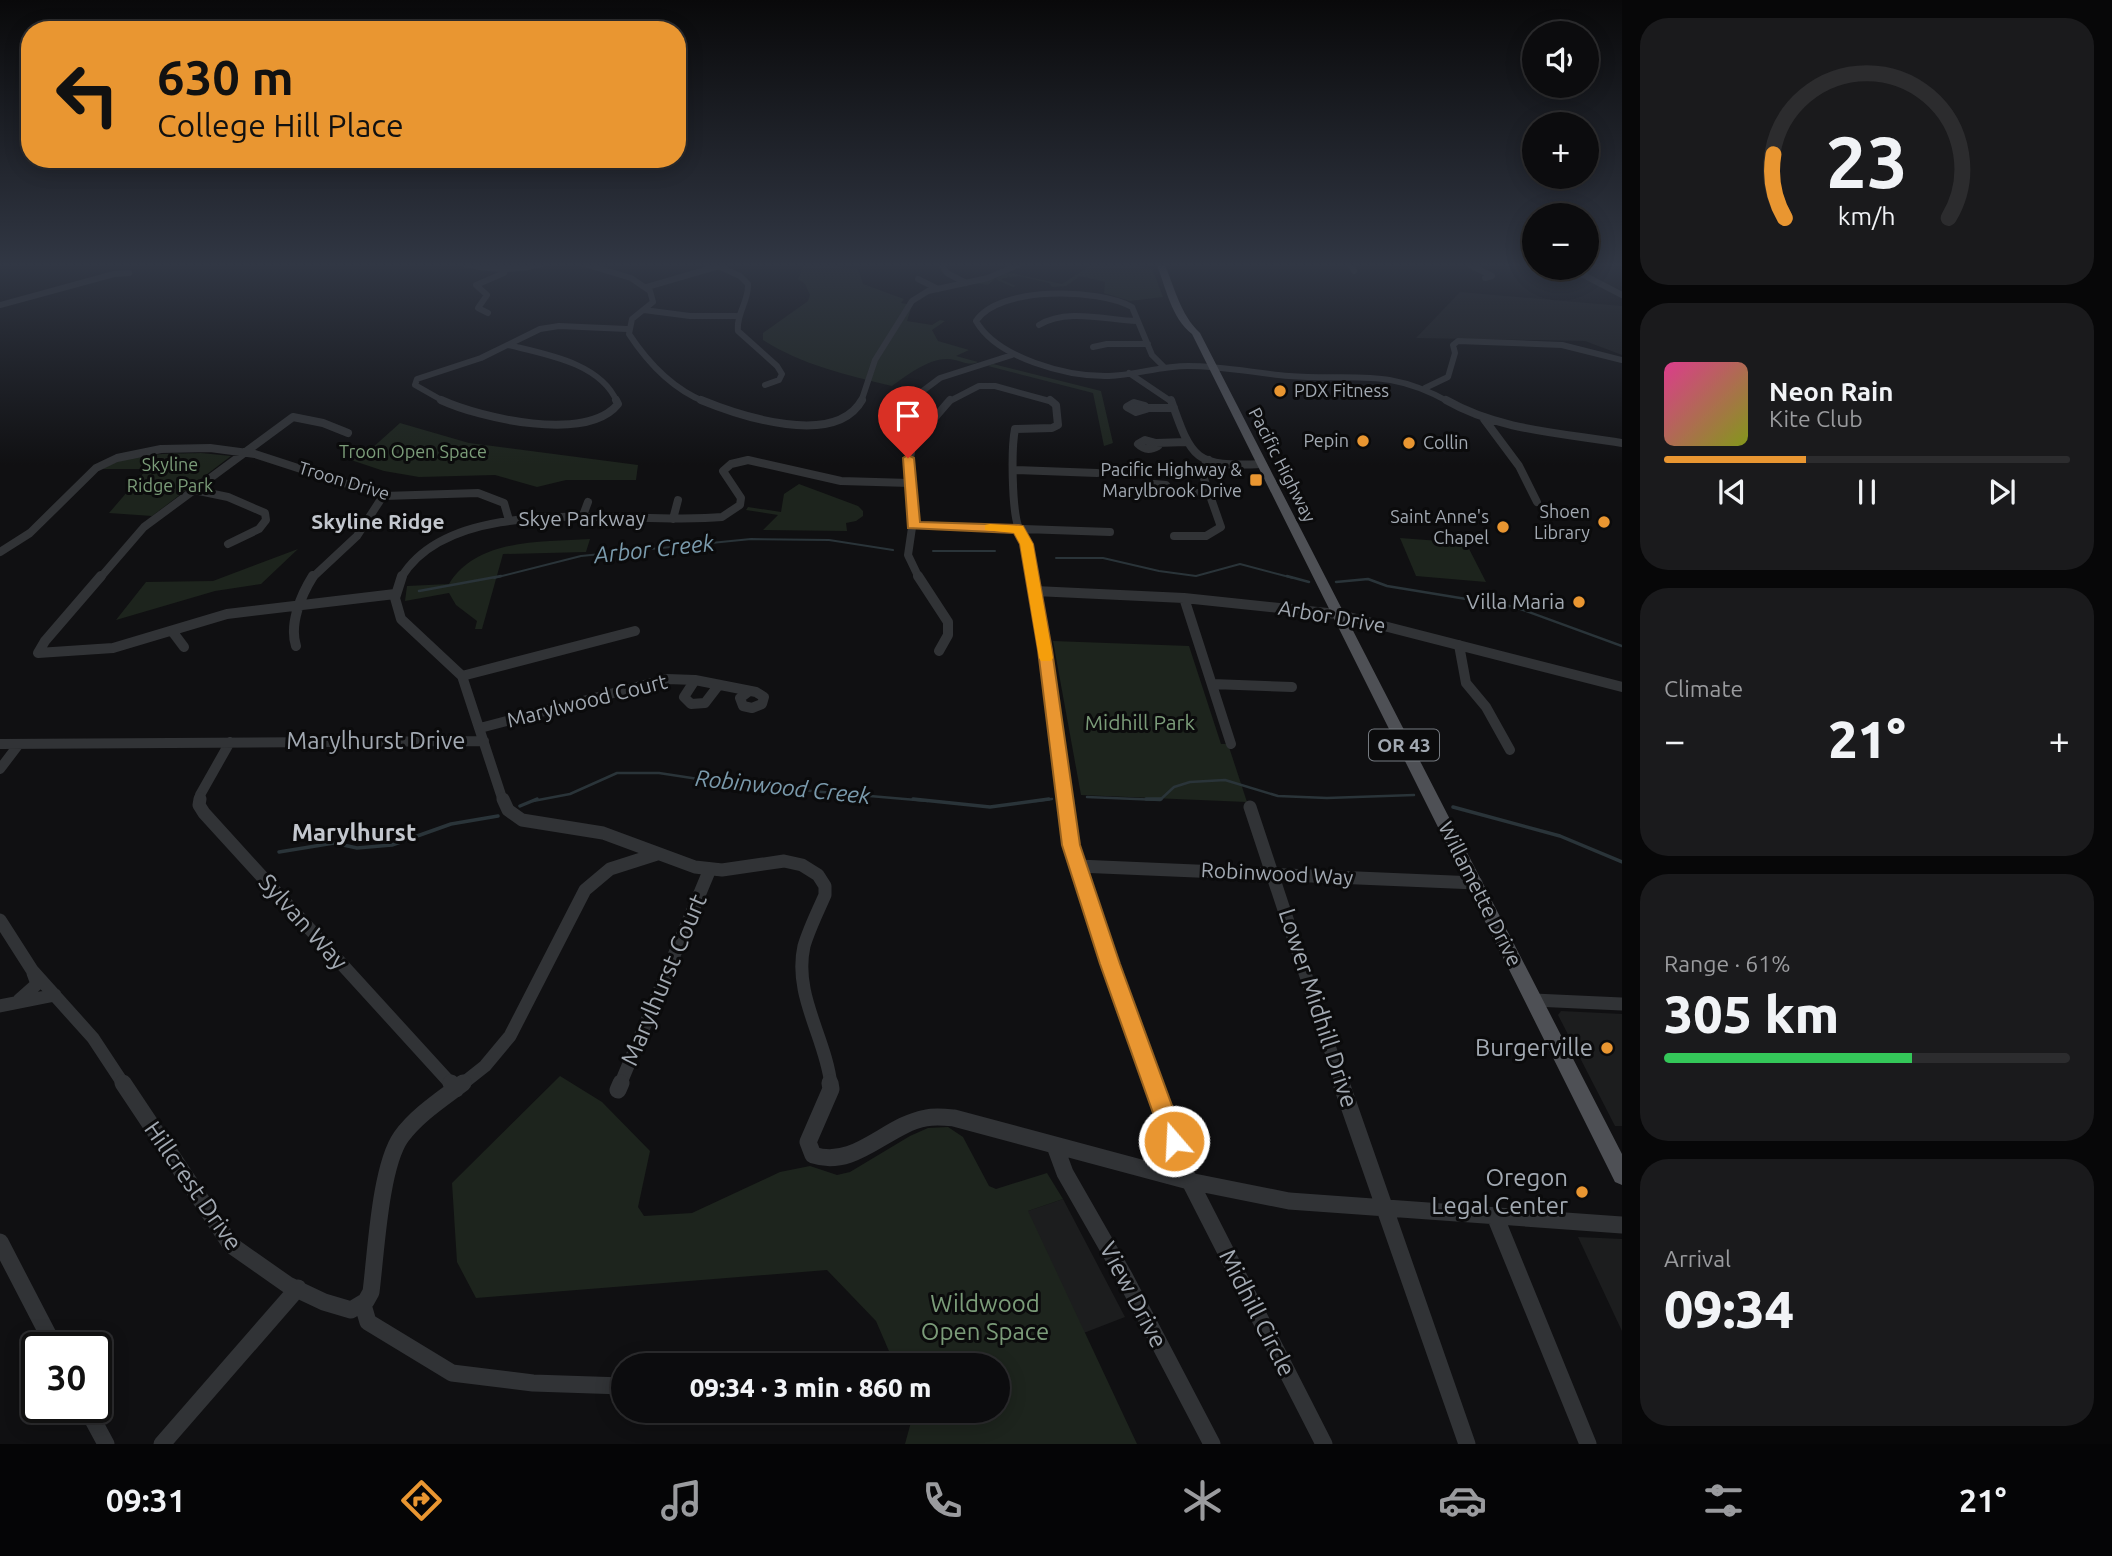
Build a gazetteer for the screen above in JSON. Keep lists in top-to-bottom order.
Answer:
{
  "streets": {
    "main road": ["Pacific Highway", "OR 43", "Willamette Drive"],
    "street": [
      "Troon Drive",
      "Skye Parkway",
      "Arbor Drive",
      "Marylwood Court",
      "Marylhurst Drive",
      "Robinwood Way",
      "Sylvan Way",
      "Marylhurst Court",
      "Lower Midhill Drive",
      "Hillcrest Drive",
      "View Drive",
      "Midhill Circle"
    ]
  },
  "crossings": [
    ["Pacific Highway", "Arbor Drive"],
    ["Pacific Highway", "Willamette Drive"],
    ["Troon Drive", "Skye Parkway"],
    ["Skye Parkway", "Midhill Circle"],
    ["Arbor Drive", "Willamette Drive"],
    ["Arbor Drive", "Midhill Circle"],
    ["Marylhurst Drive", "Sylvan Way"],
    ["Marylhurst Drive", "Marylhurst Court"],
    ["Marylhurst Drive", "Lower Midhill Drive"],
    ["Marylhurst Drive", "View Drive"],
    ["Marylhurst Drive", "Midhill Circle"],
    ["Robinwood Way", "Willamette Drive"],
    ["Robinwood Way", "Lower Midhill Drive"],
    ["Robinwood Way", "Midhill Circle"]
  ],
  "districts": ["Skyline Ridge", "Marylhurst"],
  "water": ["Arbor Creek", "Robinwood Creek"],
  "parks": [
    "Troon Open Space",
    "Skyline Ridge Park",
    "Midhill Park",
    "Wildwood Open Space"
  ],
  "places": {
    "other": [
      "PDX Fitness",
      "Pepin",
      "Collin",
      "Shoen Library",
      "Saint Anne's Chapel",
      "Villa Maria",
      "Burgerville",
      "Oregon Legal Center"
    ],
    "transit": ["Pacific Highway & Marylbrook Drive"]
  },
  "page": {
    "map_buttons": ["+", "−"],
    "turn": ["630 m", "College Hill Place"],
    "song": ["Neon Rain", "Kite Club"],
    "tile": [
      "Climate",
      ["Range · 61%", "305 km"],
      ["Arrival", "09:34"]
    ],
    "heat": ["−", "21°", "+"],
    "limit": "30",
    "trip": "09:34 · 3 min · 860 m",
    "tabs": ["09:31", "21°"],
    "gauge": ["23", "km/h"]
  }
}
